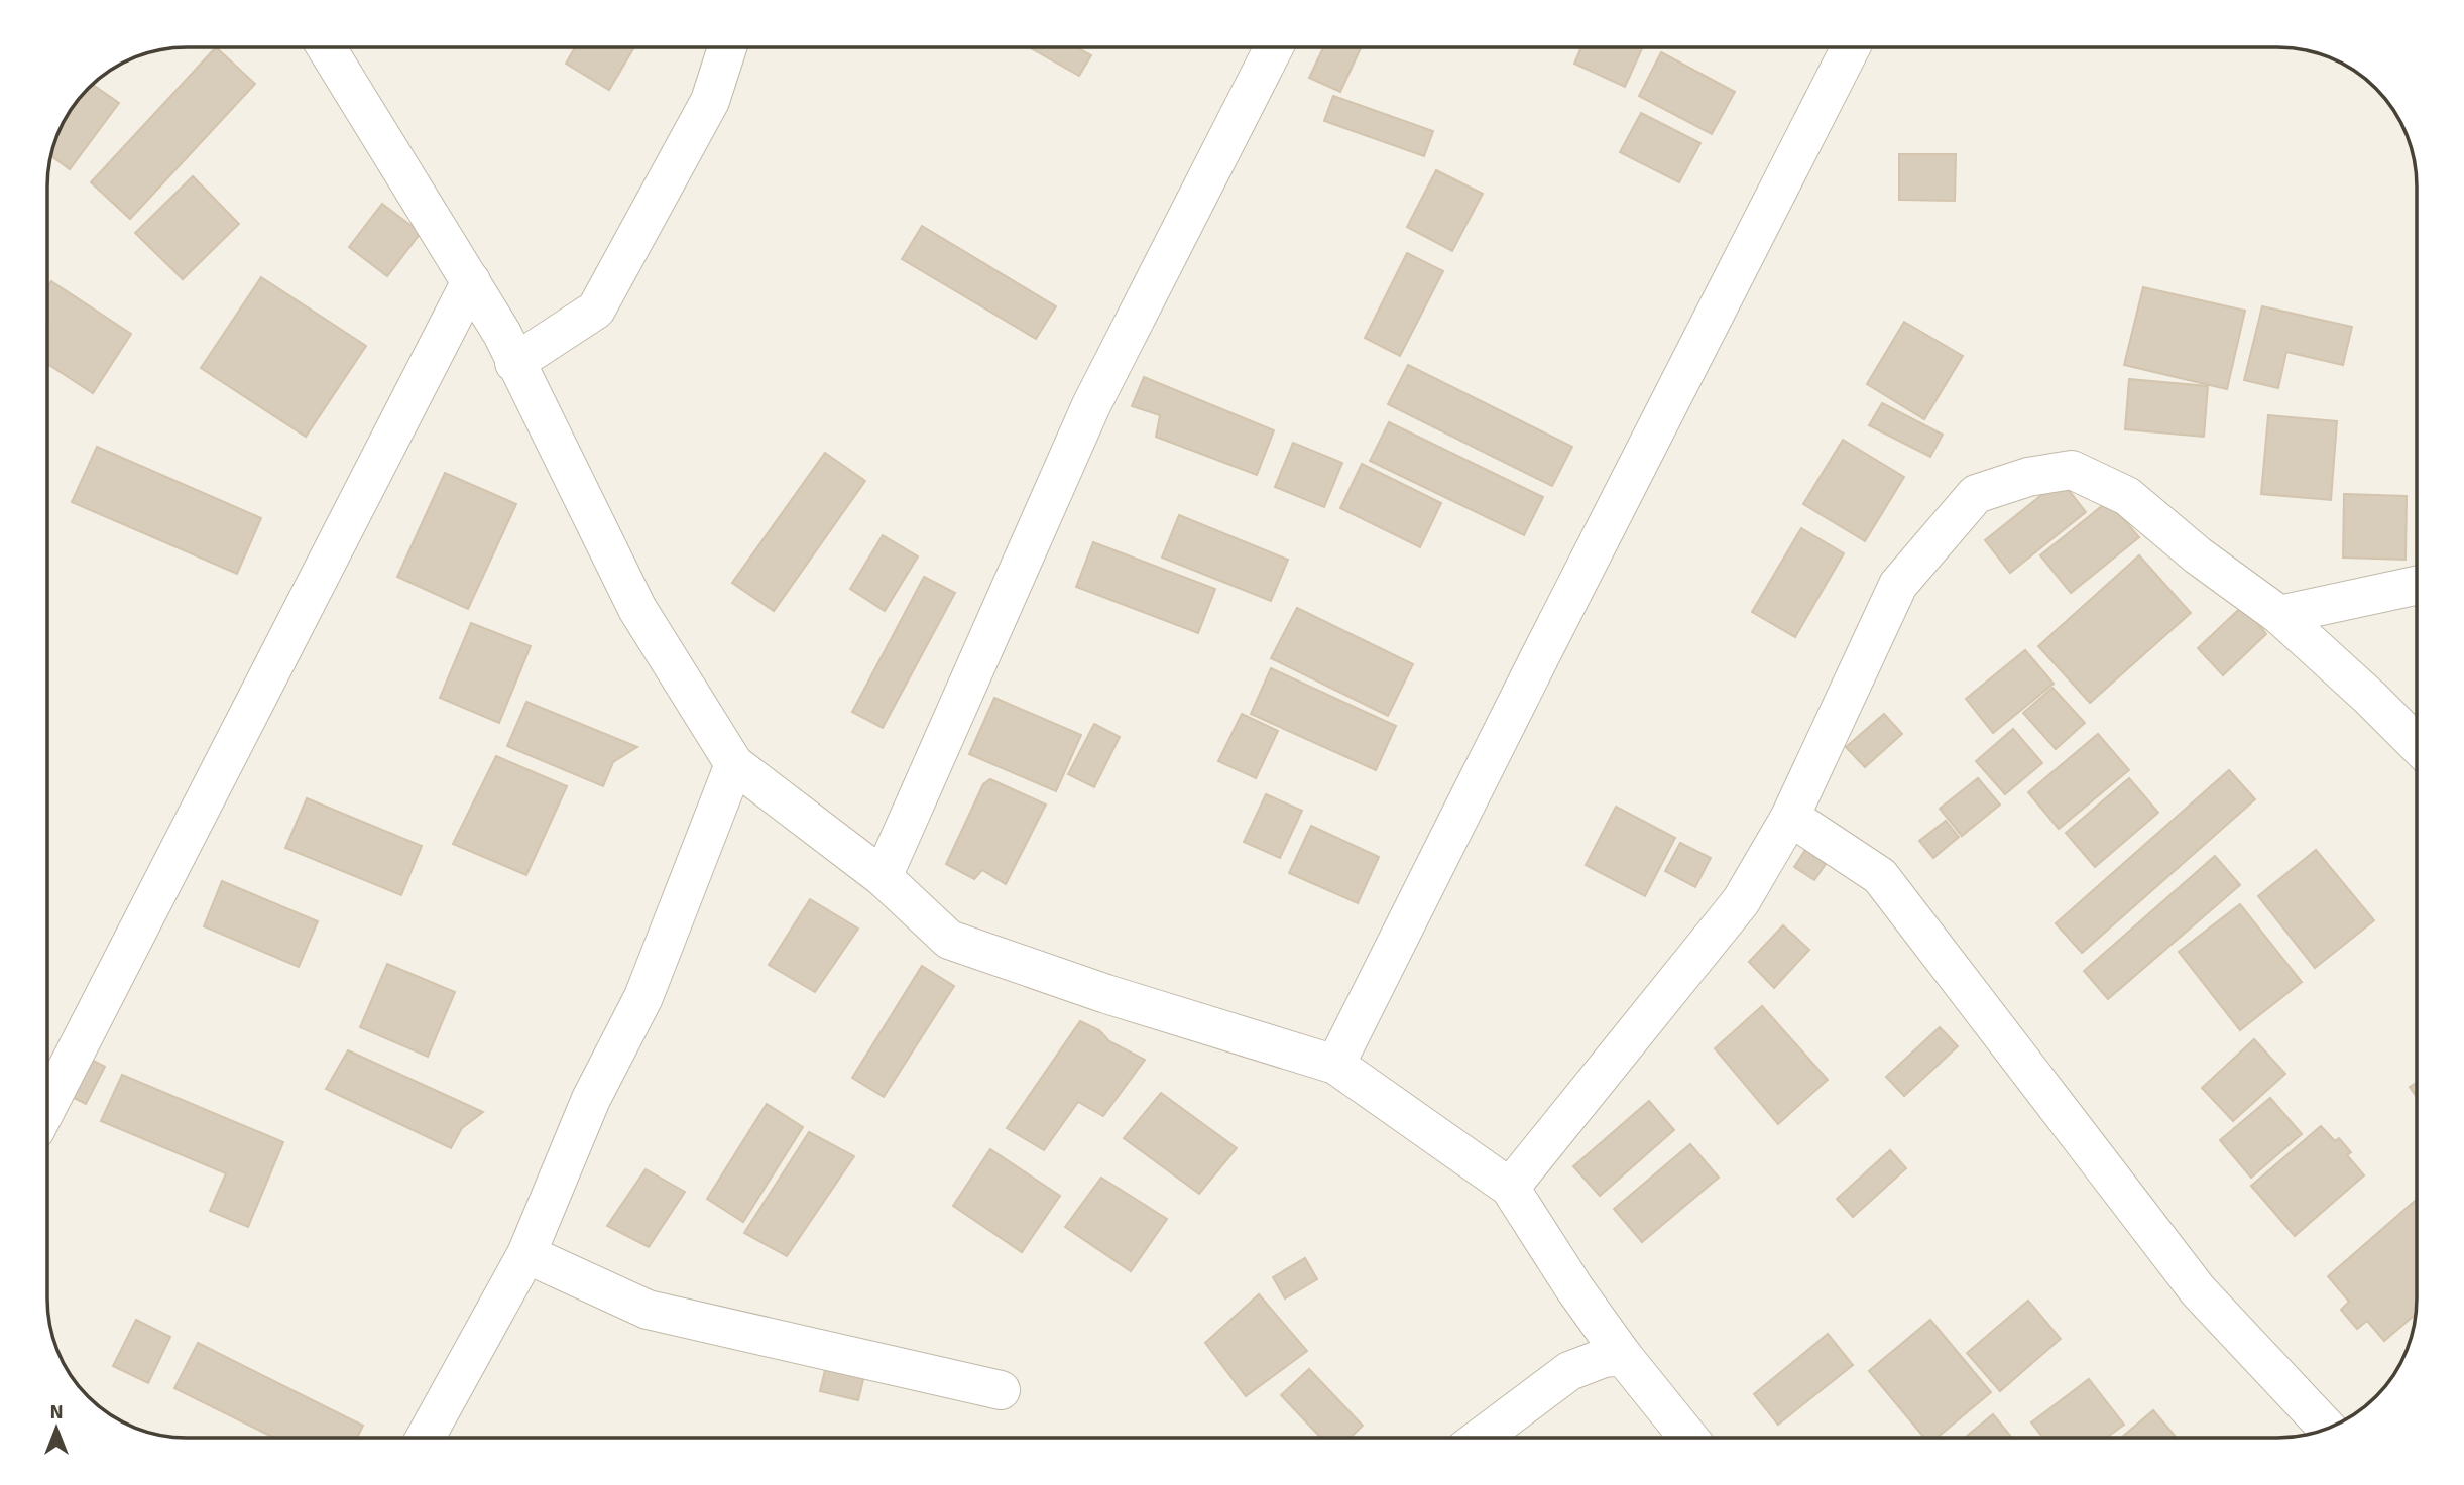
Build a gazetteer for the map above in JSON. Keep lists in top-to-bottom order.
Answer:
{
  "north": "top"
}
